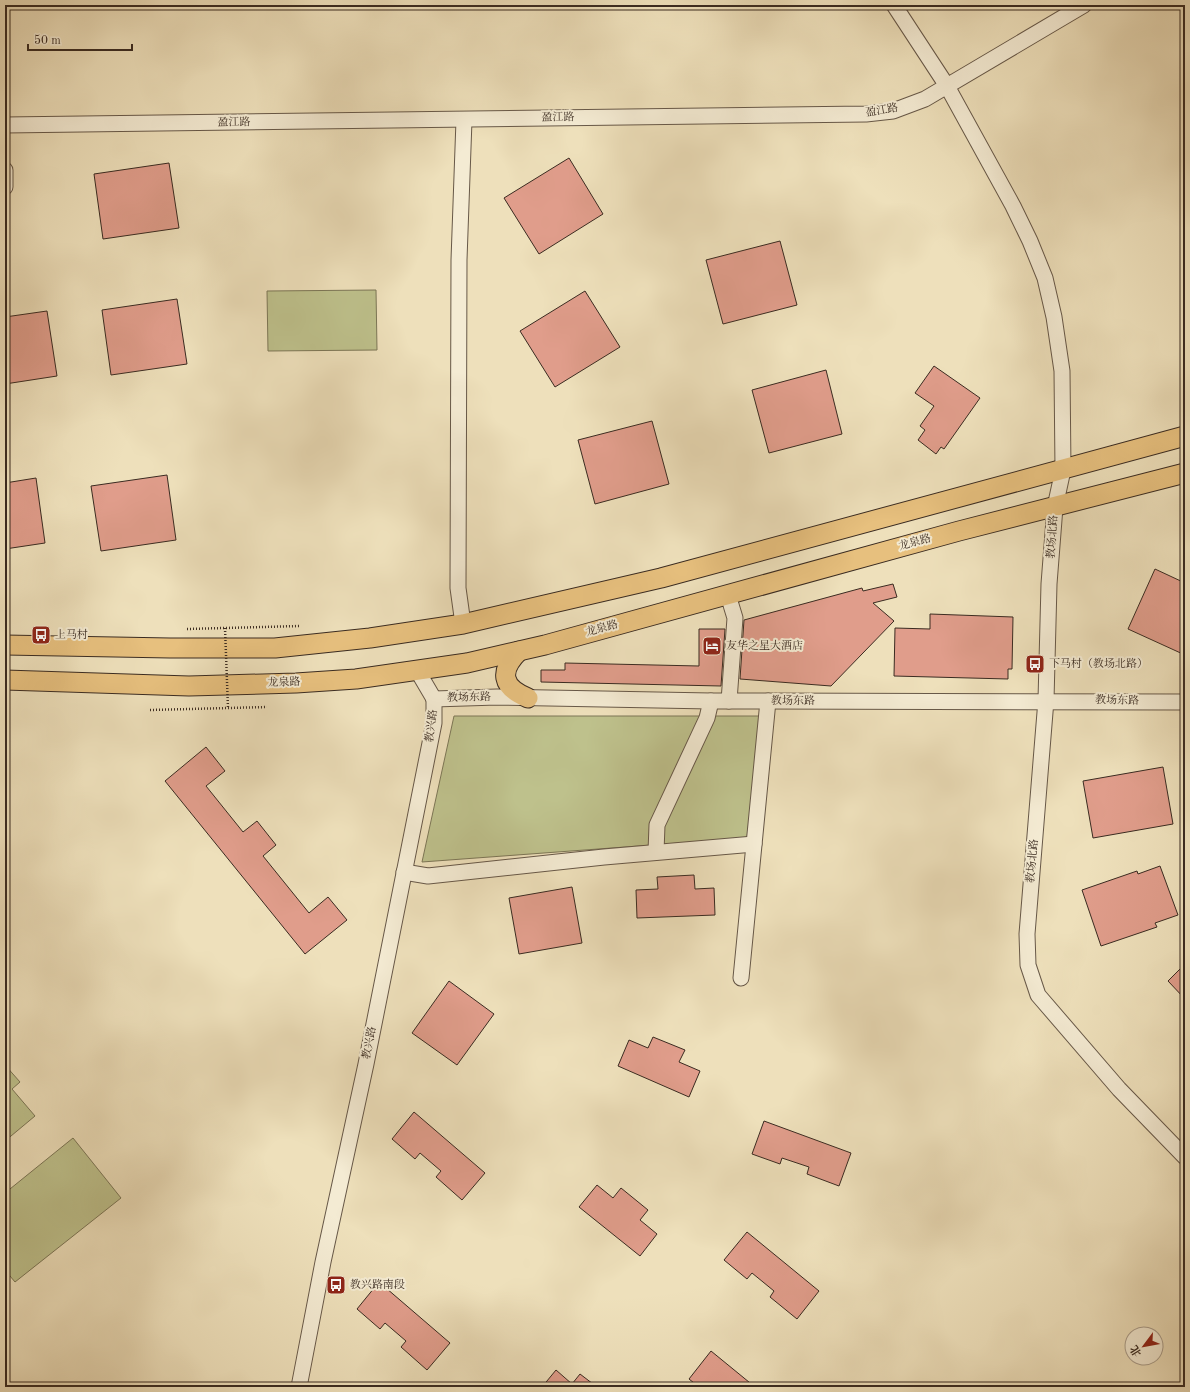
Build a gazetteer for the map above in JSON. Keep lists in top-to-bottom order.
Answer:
{
  "streets": {
    "main road": ["龙泉路"],
    "street": [
      "盈江路",
      "教场北路",
      "教场东路",
      "教兴路"
    ]
  },
  "crossings": [
    ["盈江路", "教场北路"],
    ["教场北路", "龙泉路"],
    ["教场北路", "教场东路"],
    ["龙泉路", "教场东路"],
    ["教场东路", "教兴路"]
  ],
  "places": {
    "bus stop": ["上马村", "下马村（教场北路）", "教兴路南段"],
    "hotel": ["友华之星大酒店"]
  },
  "scale_bar": "50 m",
  "north": "bottom left"
}
